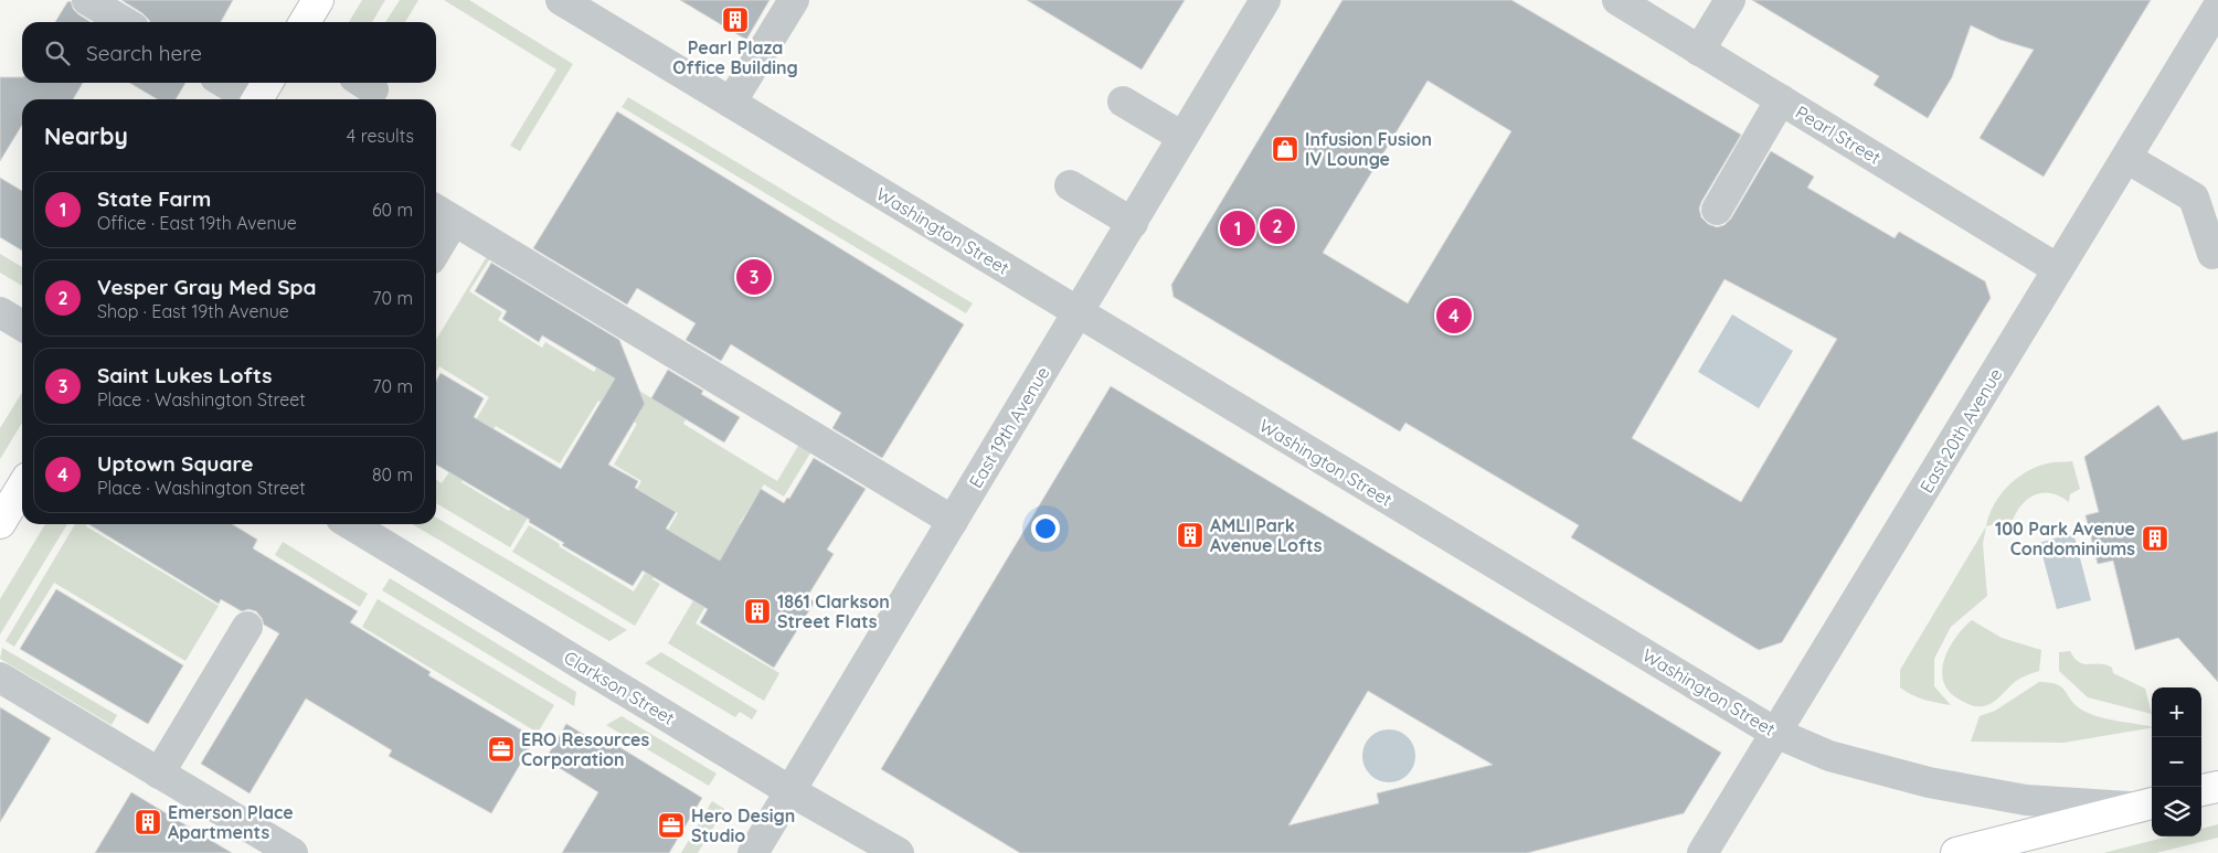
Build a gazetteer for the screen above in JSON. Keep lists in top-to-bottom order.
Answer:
{
  "streets": {
    "street": [
      "Pearl Street",
      "Washington Street",
      "East 19th Avenue",
      "East 20th Avenue",
      "Clarkson Street"
    ]
  },
  "crossings": [
    ["Pearl Street", "East 20th Avenue"],
    ["Washington Street", "East 19th Avenue"],
    ["Washington Street", "East 20th Avenue"],
    ["East 19th Avenue", "Clarkson Street"]
  ],
  "places": {
    "building": [
      "Pearl Plaza Office Building",
      "AMLI Park Avenue Lofts",
      "100 Park Avenue Condominiums",
      "1861 Clarkson Street Flats",
      "Emerson Place Apartments"
    ],
    "shop": ["Infusion Fusion IV Lounge"],
    "office": ["ERO Resources Corporation", "Hero Design Studio"]
  },
  "page": {
    "search": "Search here",
    "heading": ["Nearby", "4 results"],
    "list": [
      {
        "mark": "1",
        "name": "State Farm",
        "note": "Office · East 19th Avenue",
        "value": "60 m"
      },
      {
        "mark": "2",
        "name": "Vesper Gray Med Spa",
        "note": "Shop · East 19th Avenue",
        "value": "70 m"
      },
      {
        "mark": "3",
        "name": "Saint Lukes Lofts",
        "note": "Place · Washington Street",
        "value": "70 m"
      },
      {
        "mark": "4",
        "name": "Uptown Square",
        "note": "Place · Washington Street",
        "value": "80 m"
      }
    ],
    "pins": [
      "2",
      "1",
      "3",
      "4"
    ],
    "map_buttons": ["+", "−"]
  }
}
